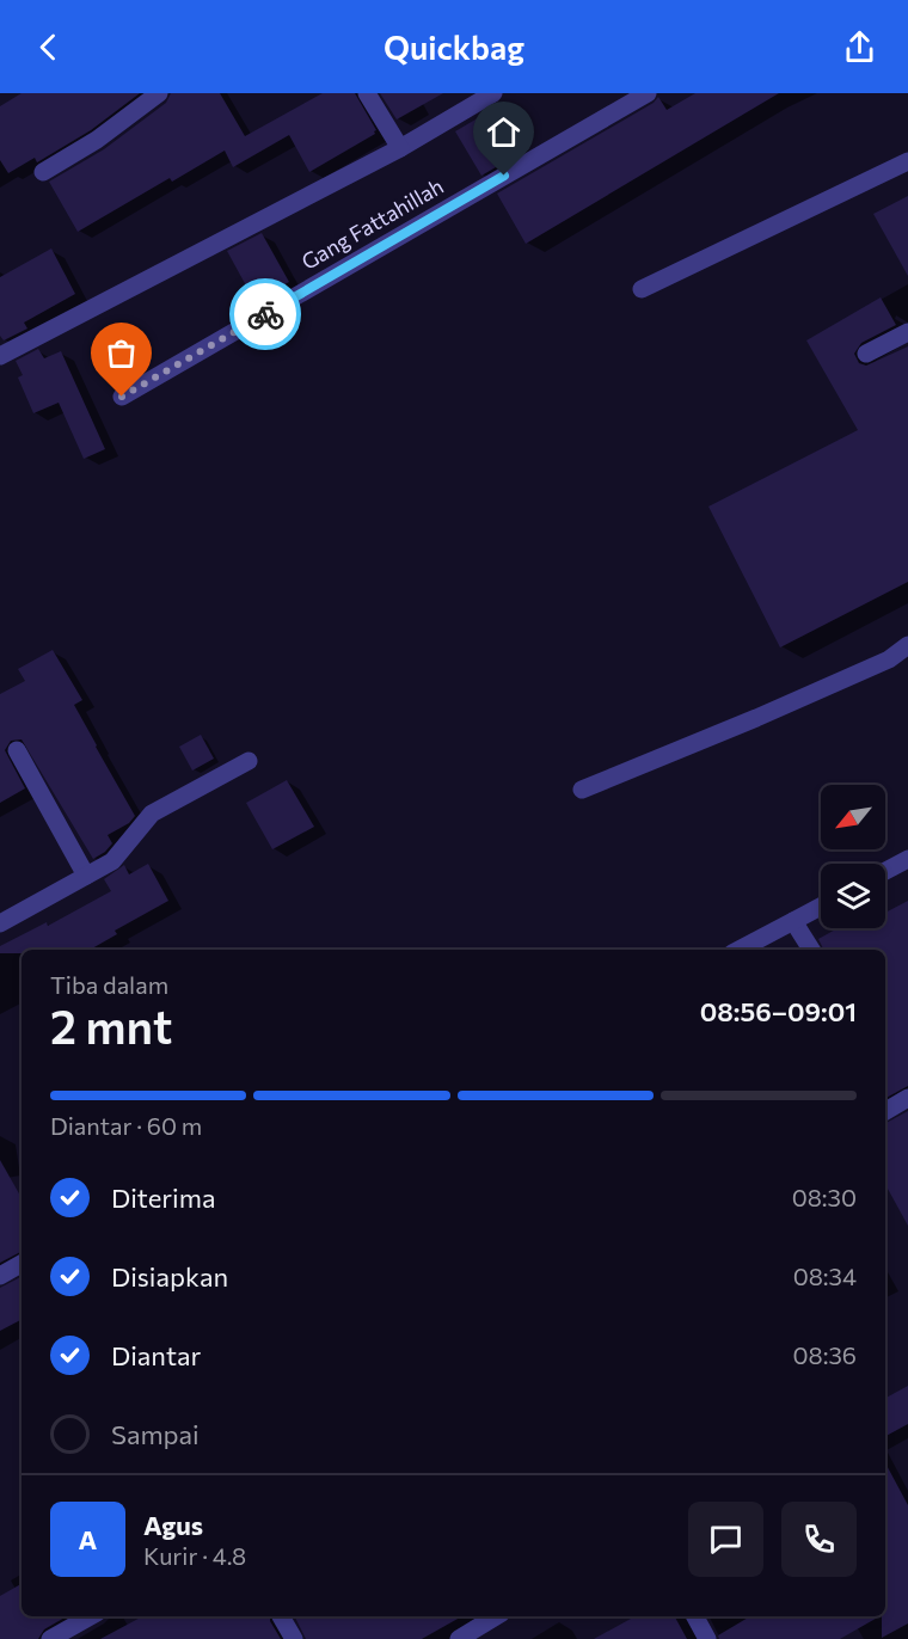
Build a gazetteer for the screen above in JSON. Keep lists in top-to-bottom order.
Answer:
{
  "streets": {
    "street": ["Gang Fattahillah"]
  },
  "north": "bottom left",
  "page": {
    "header": "Quickbag",
    "heading": ["2 mnt", "Tiba dalam", "08:56–09:01"],
    "panel": ["Agus", "Kurir · 4.8"],
    "bar": "Diantar · 60 m",
    "list": [
      ["Diterima", "08:30"],
      ["Disiapkan", "08:34"],
      ["Diantar", "08:36"],
      "Sampai"
    ],
    "round": "A"
  }
}
